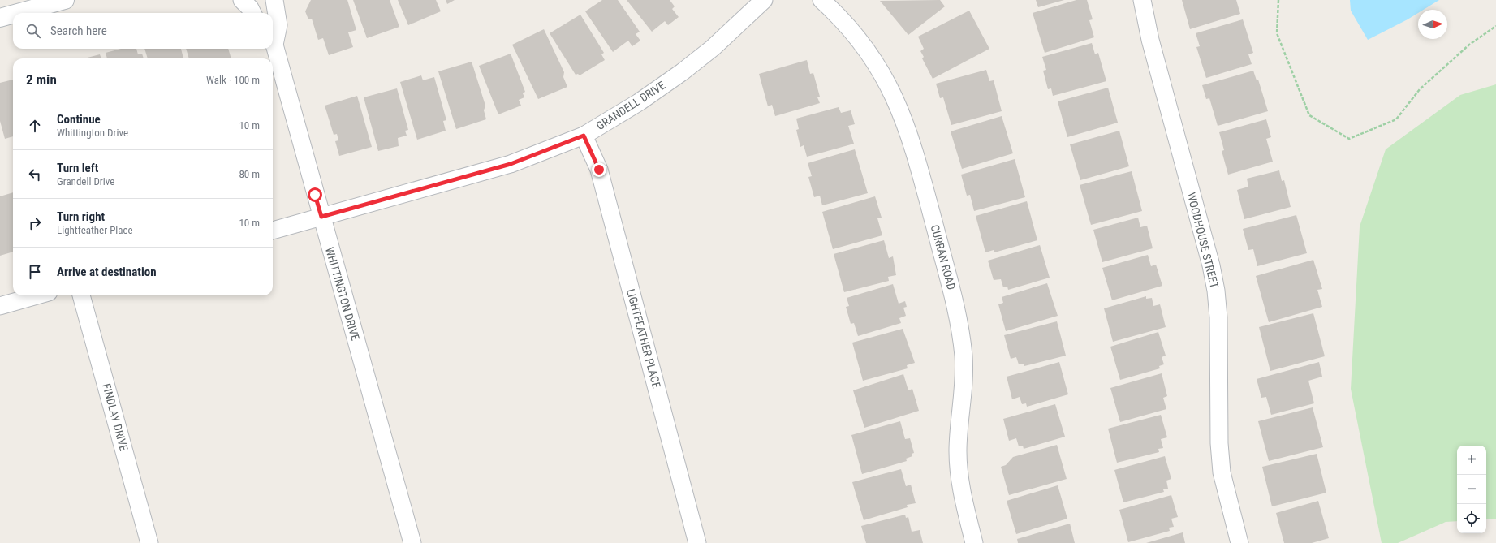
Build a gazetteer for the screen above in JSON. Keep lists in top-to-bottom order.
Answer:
{
  "streets": {
    "street": [
      "GRANDELL DRIVE",
      "WOODHOUSE STREET",
      "CURRAN ROAD",
      "WHITTINGTON DRIVE",
      "LIGHTFEATHER PLACE",
      "FINDLAY DRIVE"
    ]
  },
  "crossings": [
    ["GRANDELL DRIVE", "WHITTINGTON DRIVE"],
    ["GRANDELL DRIVE", "LIGHTFEATHER PLACE"]
  ],
  "north": "right",
  "page": {
    "search": "Search here",
    "heading": ["2 min", "Walk · 100 m"],
    "list": [
      ["Continue", "Whittington Drive", "10 m"],
      ["Turn left", "Grandell Drive", "80 m"],
      ["Turn right", "Lightfeather Place", "10 m"],
      "Arrive at destination"
    ],
    "map_buttons": ["+", "−"]
  }
}
